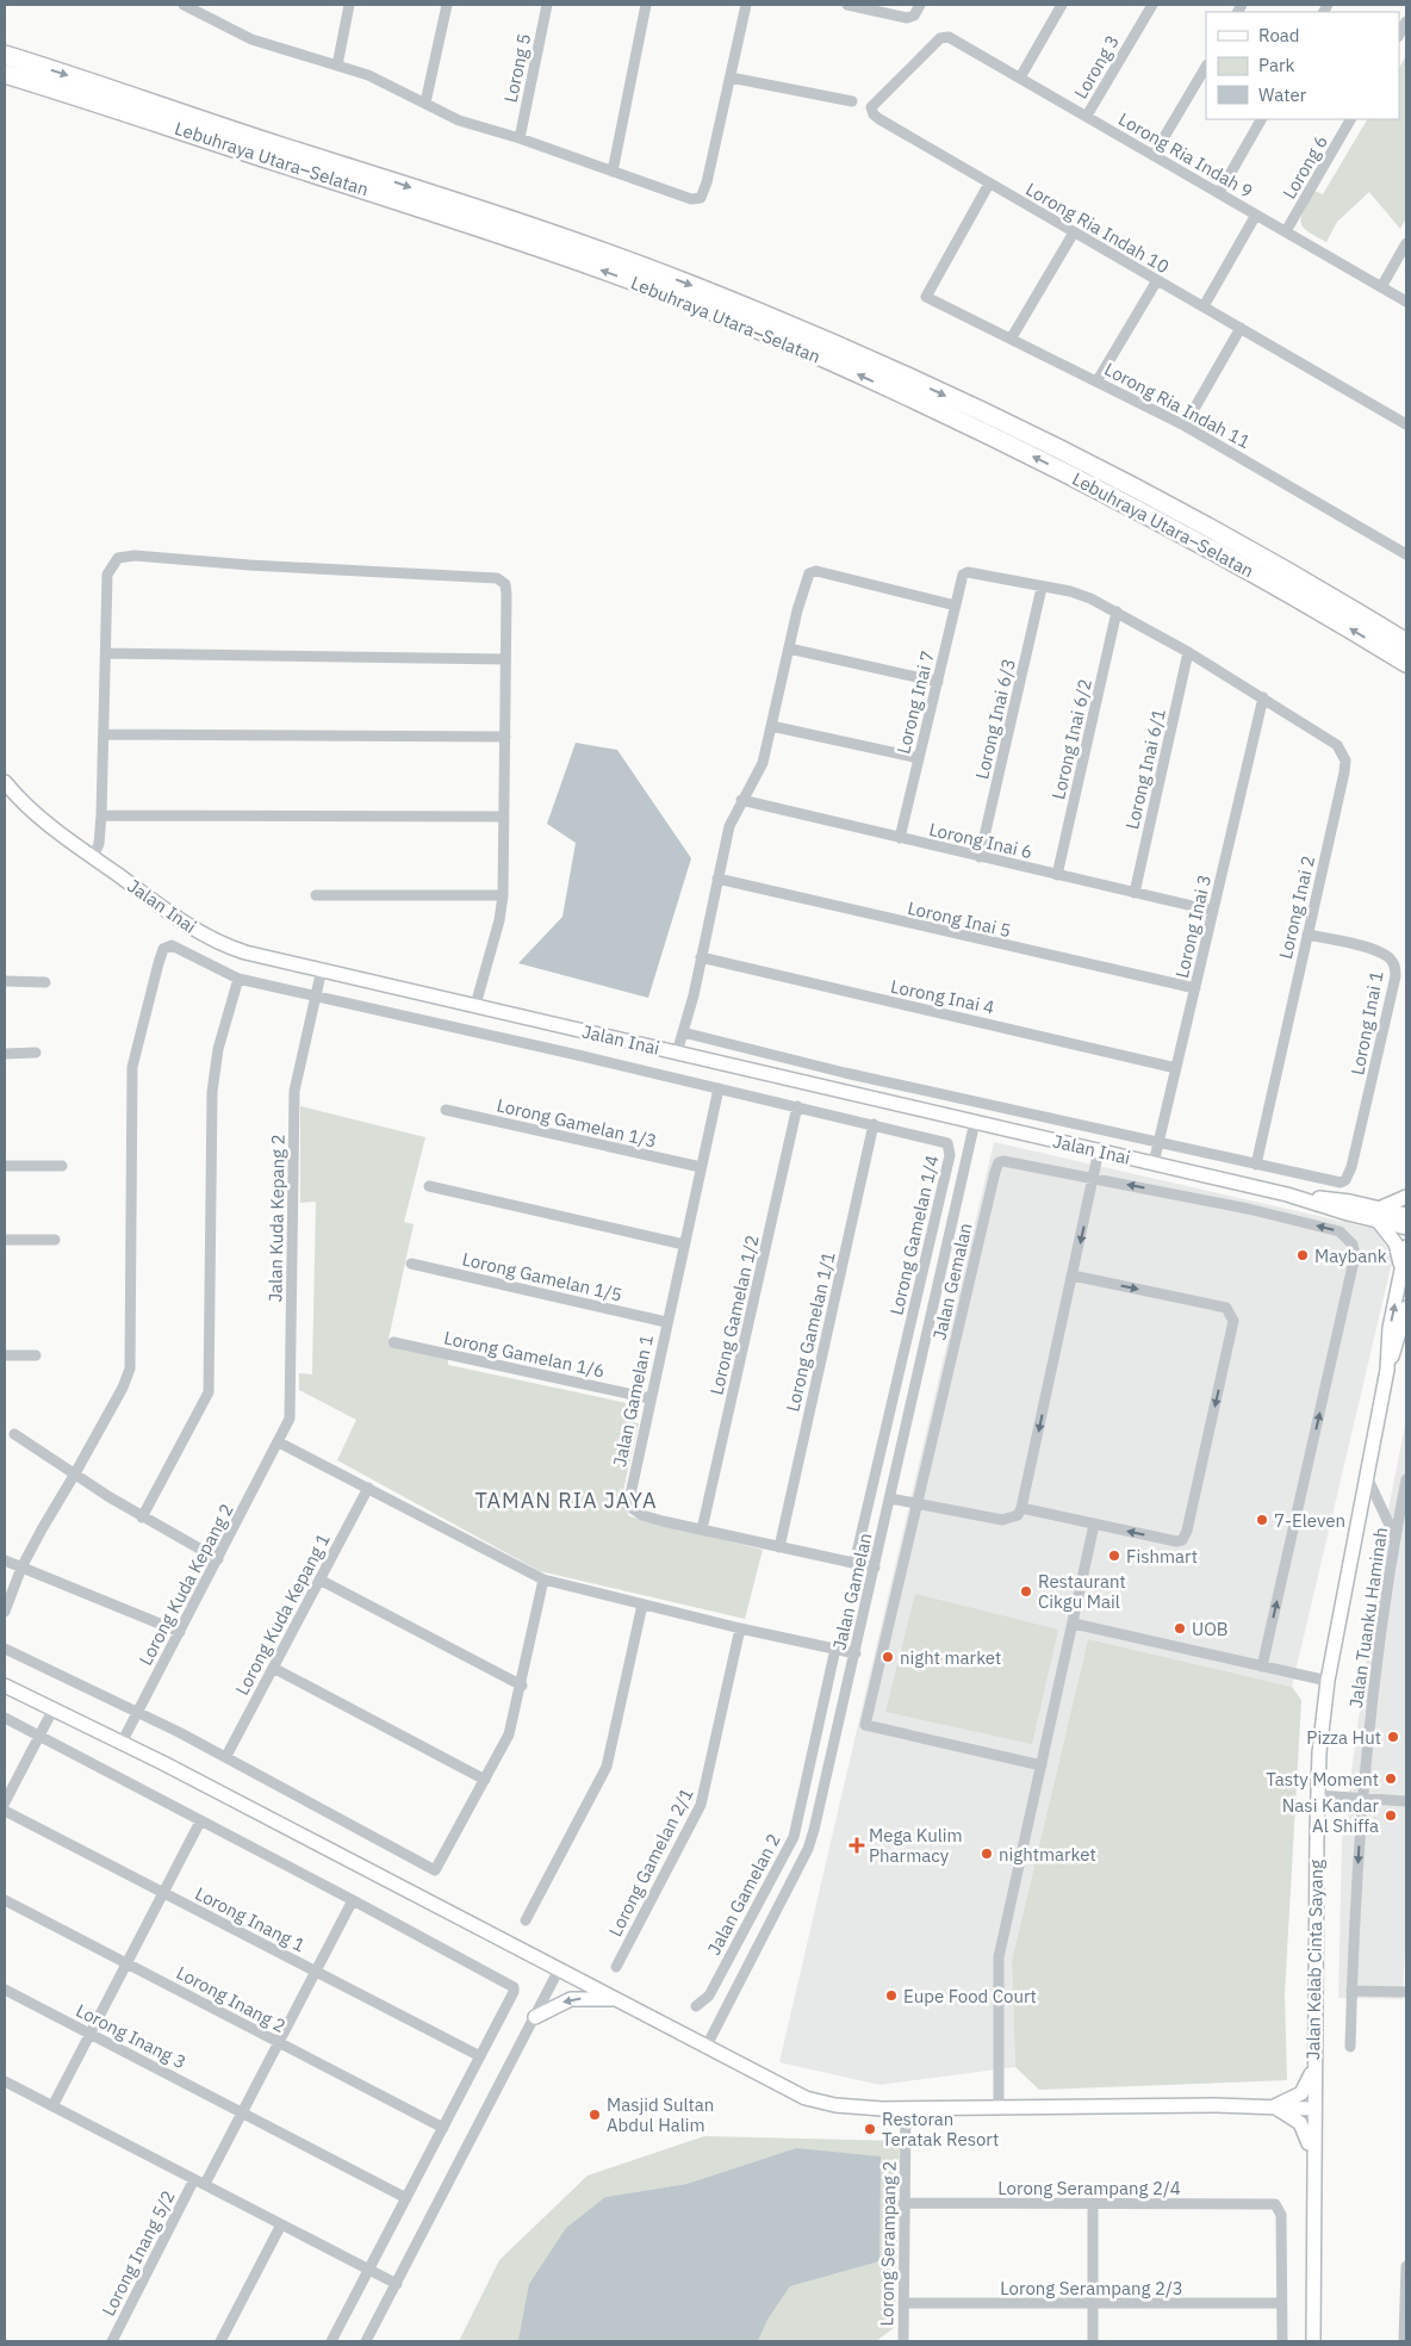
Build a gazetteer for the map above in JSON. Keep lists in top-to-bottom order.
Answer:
{
  "streets": {
    "highway": ["Lebuhraya Utara–Selatan"],
    "main road": ["Jalan Inai", "Jalan Kelab Cinta Sayang"],
    "street": [
      "Lorong 3",
      "Lorong 5",
      "Lorong Ria Indah 9",
      "Lorong 6",
      "Lorong Ria Indah 10",
      "Lorong Ria Indah 11",
      "Lorong Inai 7",
      "Lorong Inai 6/3",
      "Lorong Inai 6/2",
      "Lorong Inai 6/1",
      "Lorong Inai 6",
      "Lorong Inai 2",
      "Lorong Inai 5",
      "Lorong Inai 3",
      "Lorong Inai 4",
      "Lorong Inai 1",
      "Lorong Gamelan 1/3",
      "Jalan Kuda Kepang 2",
      "Lorong Gamelan 1/4",
      "Lorong Gamelan 1/5",
      "Jalan Gemalan",
      "Lorong Gamelan 1/2",
      "Lorong Gamelan 1/1",
      "Lorong Gamelan 1/6",
      "Jalan Gamelan 1",
      "Lorong Kuda Kepang 2",
      "Jalan Gamelan",
      "Lorong Kuda Kepang 1",
      "Jalan Tuanku Haminah",
      "Lorong Gamelan 2/1",
      "Jalan Gamelan 2",
      "Lorong Inang 1",
      "Lorong Inang 2",
      "Lorong Inang 3",
      "Lorong Serampang 2/4",
      "Lorong Serampang 2",
      "Lorong Inang 5/2",
      "Lorong Serampang 2/3"
    ]
  },
  "crossings": [
    ["Lorong 3", "Lorong Ria Indah 9"],
    ["Lorong Ria Indah 9", "Lorong 6"],
    ["Lorong Ria Indah 9", "Lorong Ria Indah 10"],
    ["Lorong Ria Indah 10", "Lorong Ria Indah 11"],
    ["Lorong Inai 7", "Lorong Inai 6"],
    ["Lorong Inai 7", "Lorong Inai 2"],
    ["Lorong Inai 6/3", "Lorong Inai 6"],
    ["Lorong Inai 6/3", "Lorong Inai 2"],
    ["Lorong Inai 6/2", "Lorong Inai 6"],
    ["Lorong Inai 6/2", "Lorong Inai 2"],
    ["Lorong Inai 6/1", "Lorong Inai 6"],
    ["Lorong Inai 6/1", "Lorong Inai 2"],
    ["Lorong Inai 6", "Lorong Inai 3"],
    ["Jalan Inai", "Lorong Inai 3"],
    ["Jalan Inai", "Jalan Kuda Kepang 2"],
    ["Jalan Inai", "Jalan Gamelan"],
    ["Lorong Inai 2", "Lorong Inai 3"],
    ["Lorong Inai 2", "Lorong Inai 1"],
    ["Lorong Inai 5", "Lorong Inai 3"],
    ["Lorong Inai 3", "Lorong Inai 4"],
    ["Lorong Gamelan 1/3", "Jalan Gamelan 1"],
    ["Jalan Kuda Kepang 2", "Lorong Gamelan 1/4"],
    ["Jalan Kuda Kepang 2", "Lorong Kuda Kepang 2"],
    ["Lorong Gamelan 1/4", "Lorong Gamelan 1/2"],
    ["Lorong Gamelan 1/4", "Lorong Gamelan 1/1"],
    ["Lorong Gamelan 1/4", "Jalan Gamelan 1"],
    ["Lorong Gamelan 1/5", "Jalan Gamelan 1"],
    ["Lorong Gamelan 1/2", "Jalan Gamelan 1"],
    ["Lorong Gamelan 1/1", "Jalan Gamelan 1"],
    ["Lorong Gamelan 1/6", "Jalan Gamelan 1"],
    ["Jalan Gamelan 1", "Jalan Gamelan"],
    ["Lorong Inang 1", "Lorong Inang 5/2"],
    ["Lorong Inang 2", "Lorong Inang 5/2"],
    ["Lorong Inang 3", "Lorong Inang 5/2"],
    ["Lorong Serampang 2/4", "Lorong Serampang 2"],
    ["Lorong Serampang 2/4", "Lorong Serampang 2/3"],
    ["Lorong Serampang 2", "Lorong Serampang 2/3"]
  ],
  "districts": ["TAMAN RIA JAYA"],
  "places": {
    "other": [
      "Maybank",
      "7-Eleven",
      "Fishmart",
      "Restaurant Cikgu Mail",
      "UOB",
      "night market",
      "Pizza Hut",
      "Tasty Moment",
      "Nasi Kandar Al Shiffa",
      "nightmarket",
      "Eupe Food Court",
      "Masjid Sultan Abdul Halim",
      "Restoran Teratak Resort"
    ],
    "health": ["Mega Kulim Pharmacy"]
  },
  "legend": ["Road", "Park", "Water"]
}
